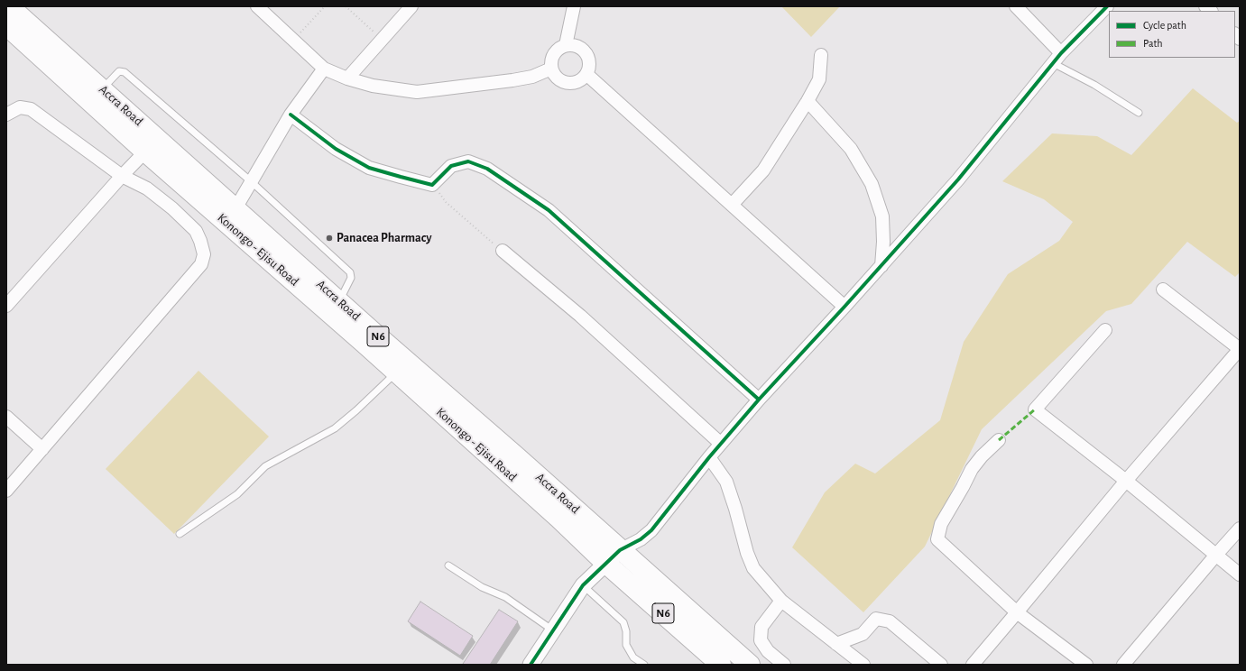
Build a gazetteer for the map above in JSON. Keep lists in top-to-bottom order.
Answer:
{
  "streets": {
    "highway": ["Accra Road", "Konongo - Ejisu Road", "N6"]
  },
  "crossings": [
    ["Accra Road", "Konongo - Ejisu Road"],
    ["Konongo - Ejisu Road", "N6"]
  ],
  "places": ["Panacea Pharmacy"],
  "legend": ["Cycle path", "Path"]
}
